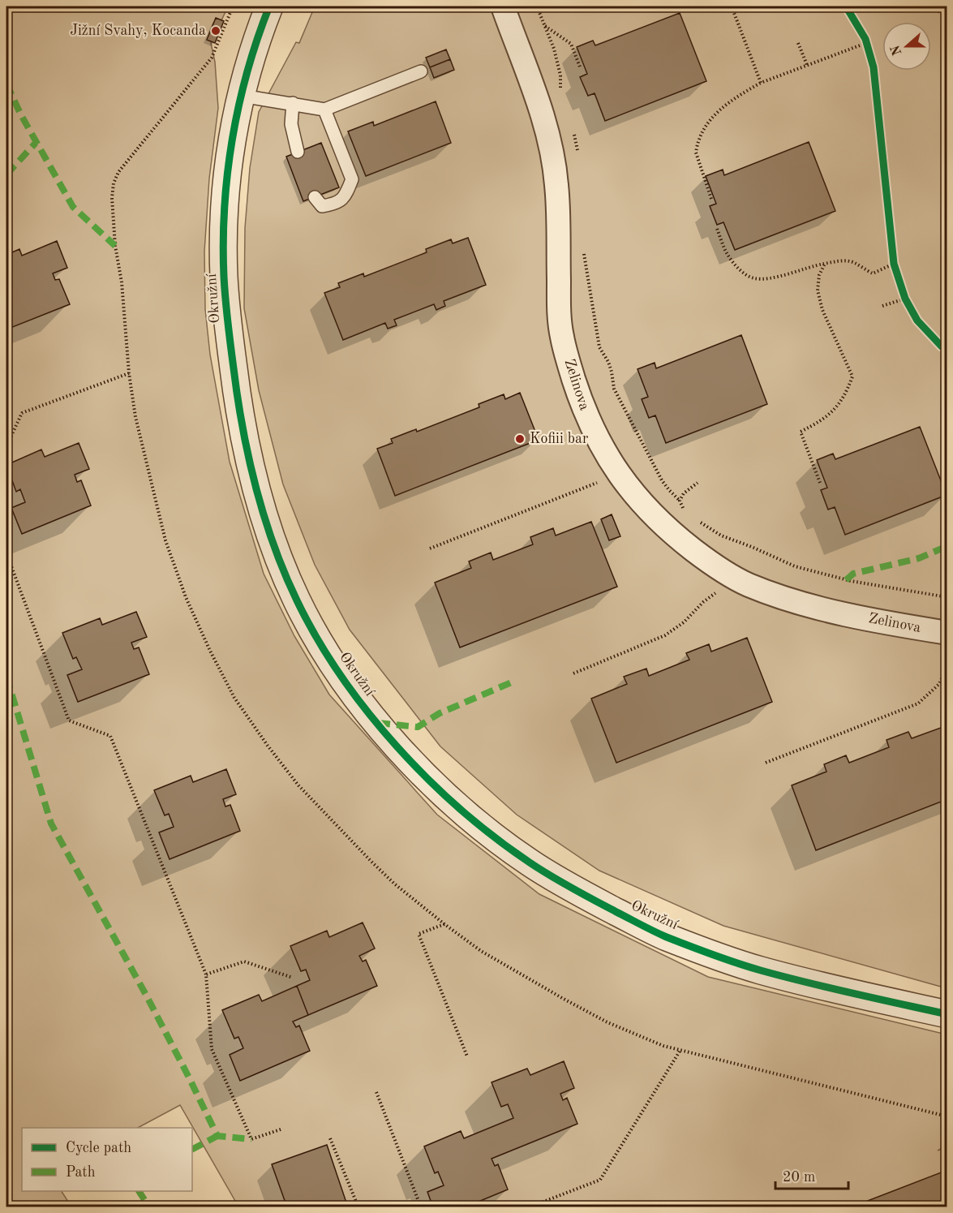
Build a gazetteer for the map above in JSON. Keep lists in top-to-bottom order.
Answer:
{
  "streets": {
    "street": ["Okružní", "Zelinova"]
  },
  "places": ["Jižní Svahy, Kocanda", "Kofiii bar"],
  "legend": ["Cycle path", "Path"],
  "scale_bar": "20 m",
  "north": "left"
}
